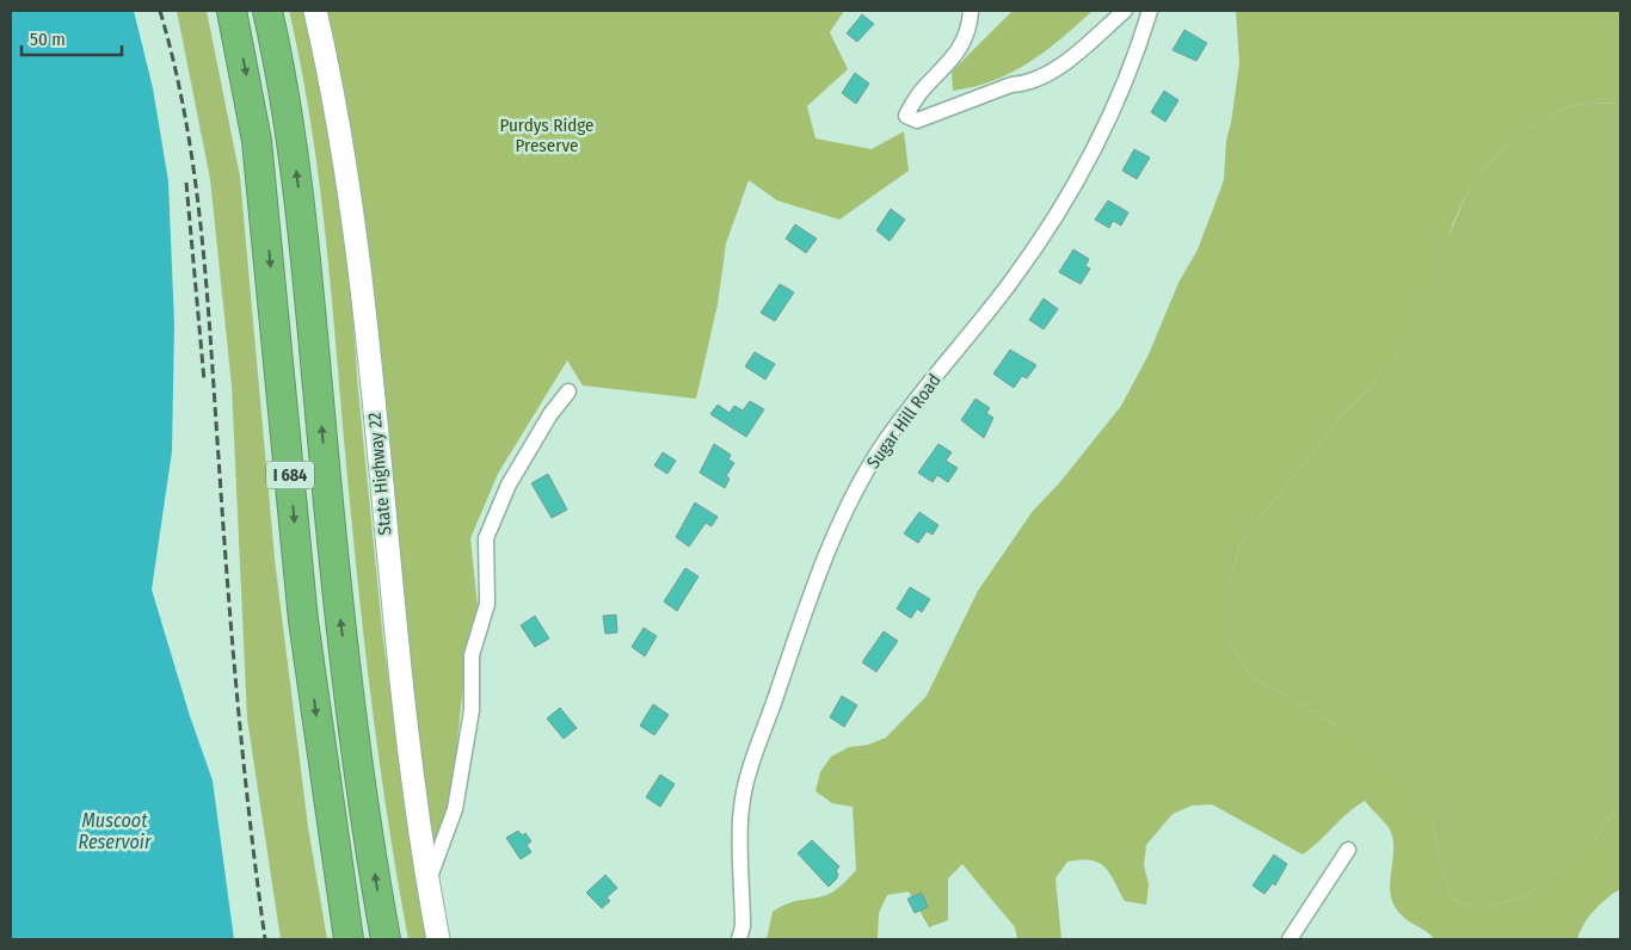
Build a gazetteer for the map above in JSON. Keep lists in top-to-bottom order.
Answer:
{
  "streets": {
    "highway": ["I 684"],
    "main road": ["State Highway 22"],
    "street": ["Sugar Hill Road"]
  },
  "water": ["Muscoot Reservoir"],
  "parks": ["Purdys Ridge Preserve"],
  "scale_bar": "50 m"
}
